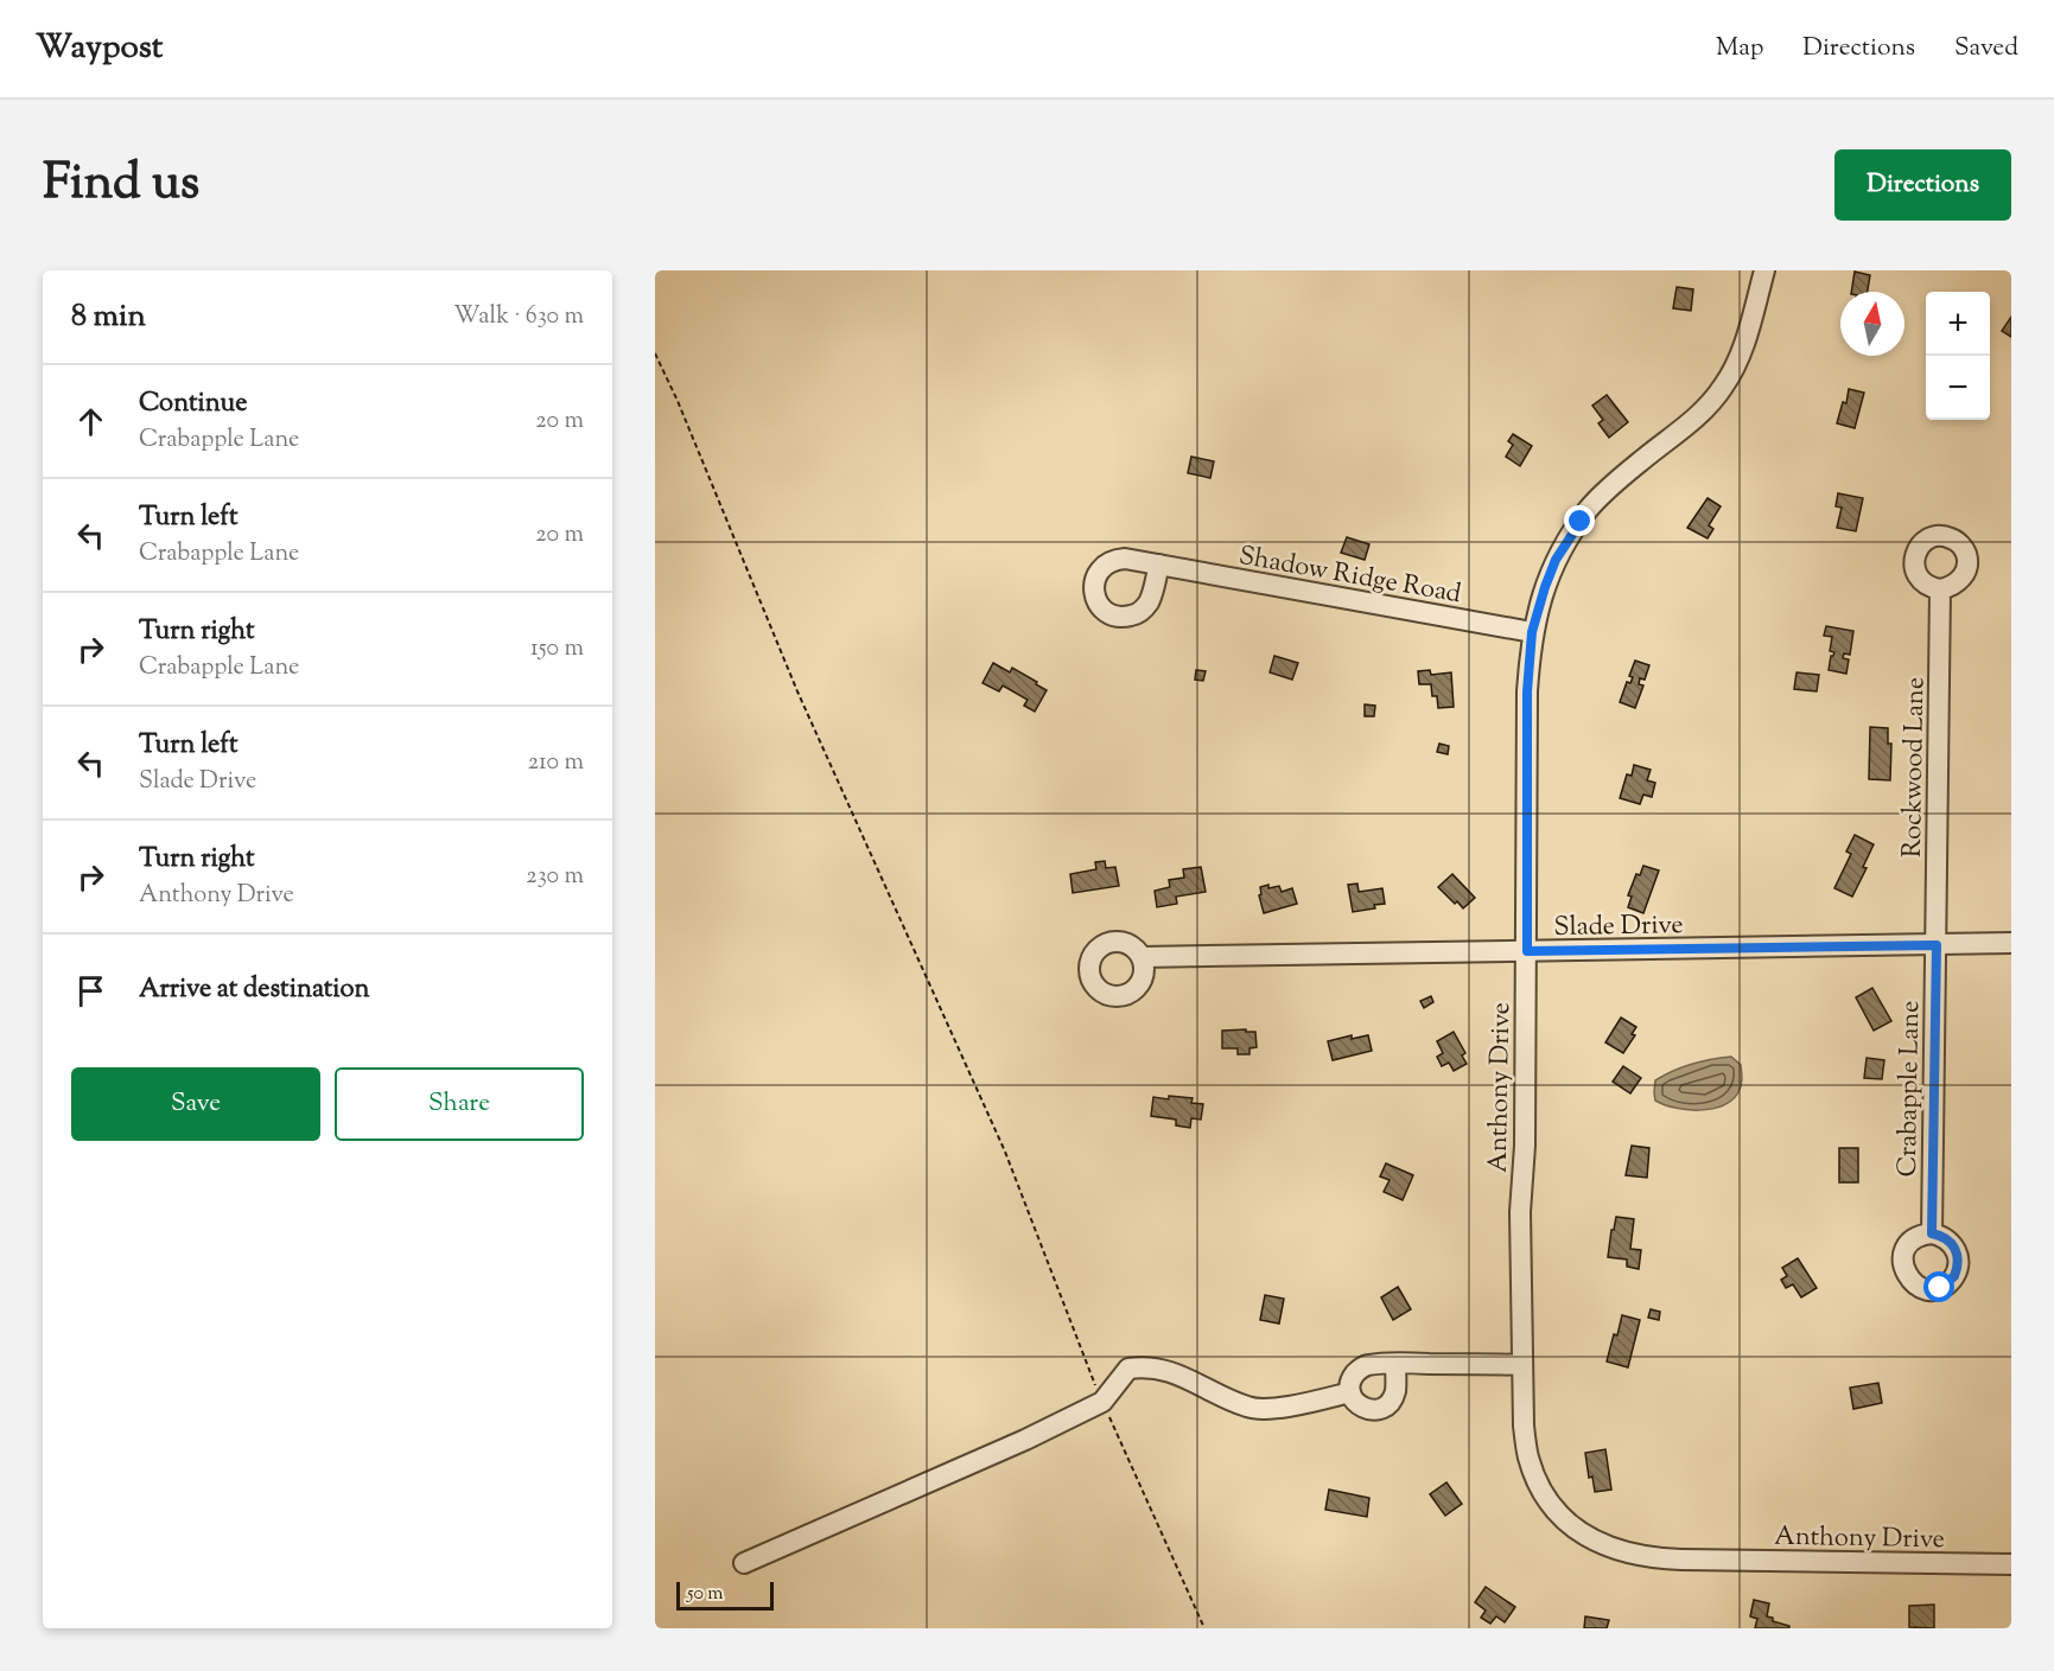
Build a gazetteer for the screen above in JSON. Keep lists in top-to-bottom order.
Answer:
{
  "streets": {
    "street": [
      "Shadow Ridge Road",
      "Rockwood Lane",
      "Slade Drive",
      "Anthony Drive",
      "Crabapple Lane"
    ]
  },
  "crossings": [
    ["Shadow Ridge Road", "Anthony Drive"],
    ["Rockwood Lane", "Slade Drive"],
    ["Rockwood Lane", "Crabapple Lane"],
    ["Slade Drive", "Anthony Drive"],
    ["Slade Drive", "Crabapple Lane"]
  ],
  "scale_bar": "50 m",
  "north": "top",
  "page": {
    "header": "Waypost",
    "nav": ["Map", "Directions", "Saved"],
    "title": "Find us",
    "buttons": [
      "Directions",
      ["Save", "Share"]
    ],
    "heading": ["8 min", "Walk · 630 m"],
    "map_buttons": ["+", "−"],
    "list": [
      ["Continue", "Crabapple Lane", "20 m"],
      ["Turn left", "Crabapple Lane", "20 m"],
      ["Turn right", "Crabapple Lane", "150 m"],
      ["Turn left", "Slade Drive", "210 m"],
      ["Turn right", "Anthony Drive", "230 m"],
      "Arrive at destination"
    ],
    "scale": "50 m"
  }
}
